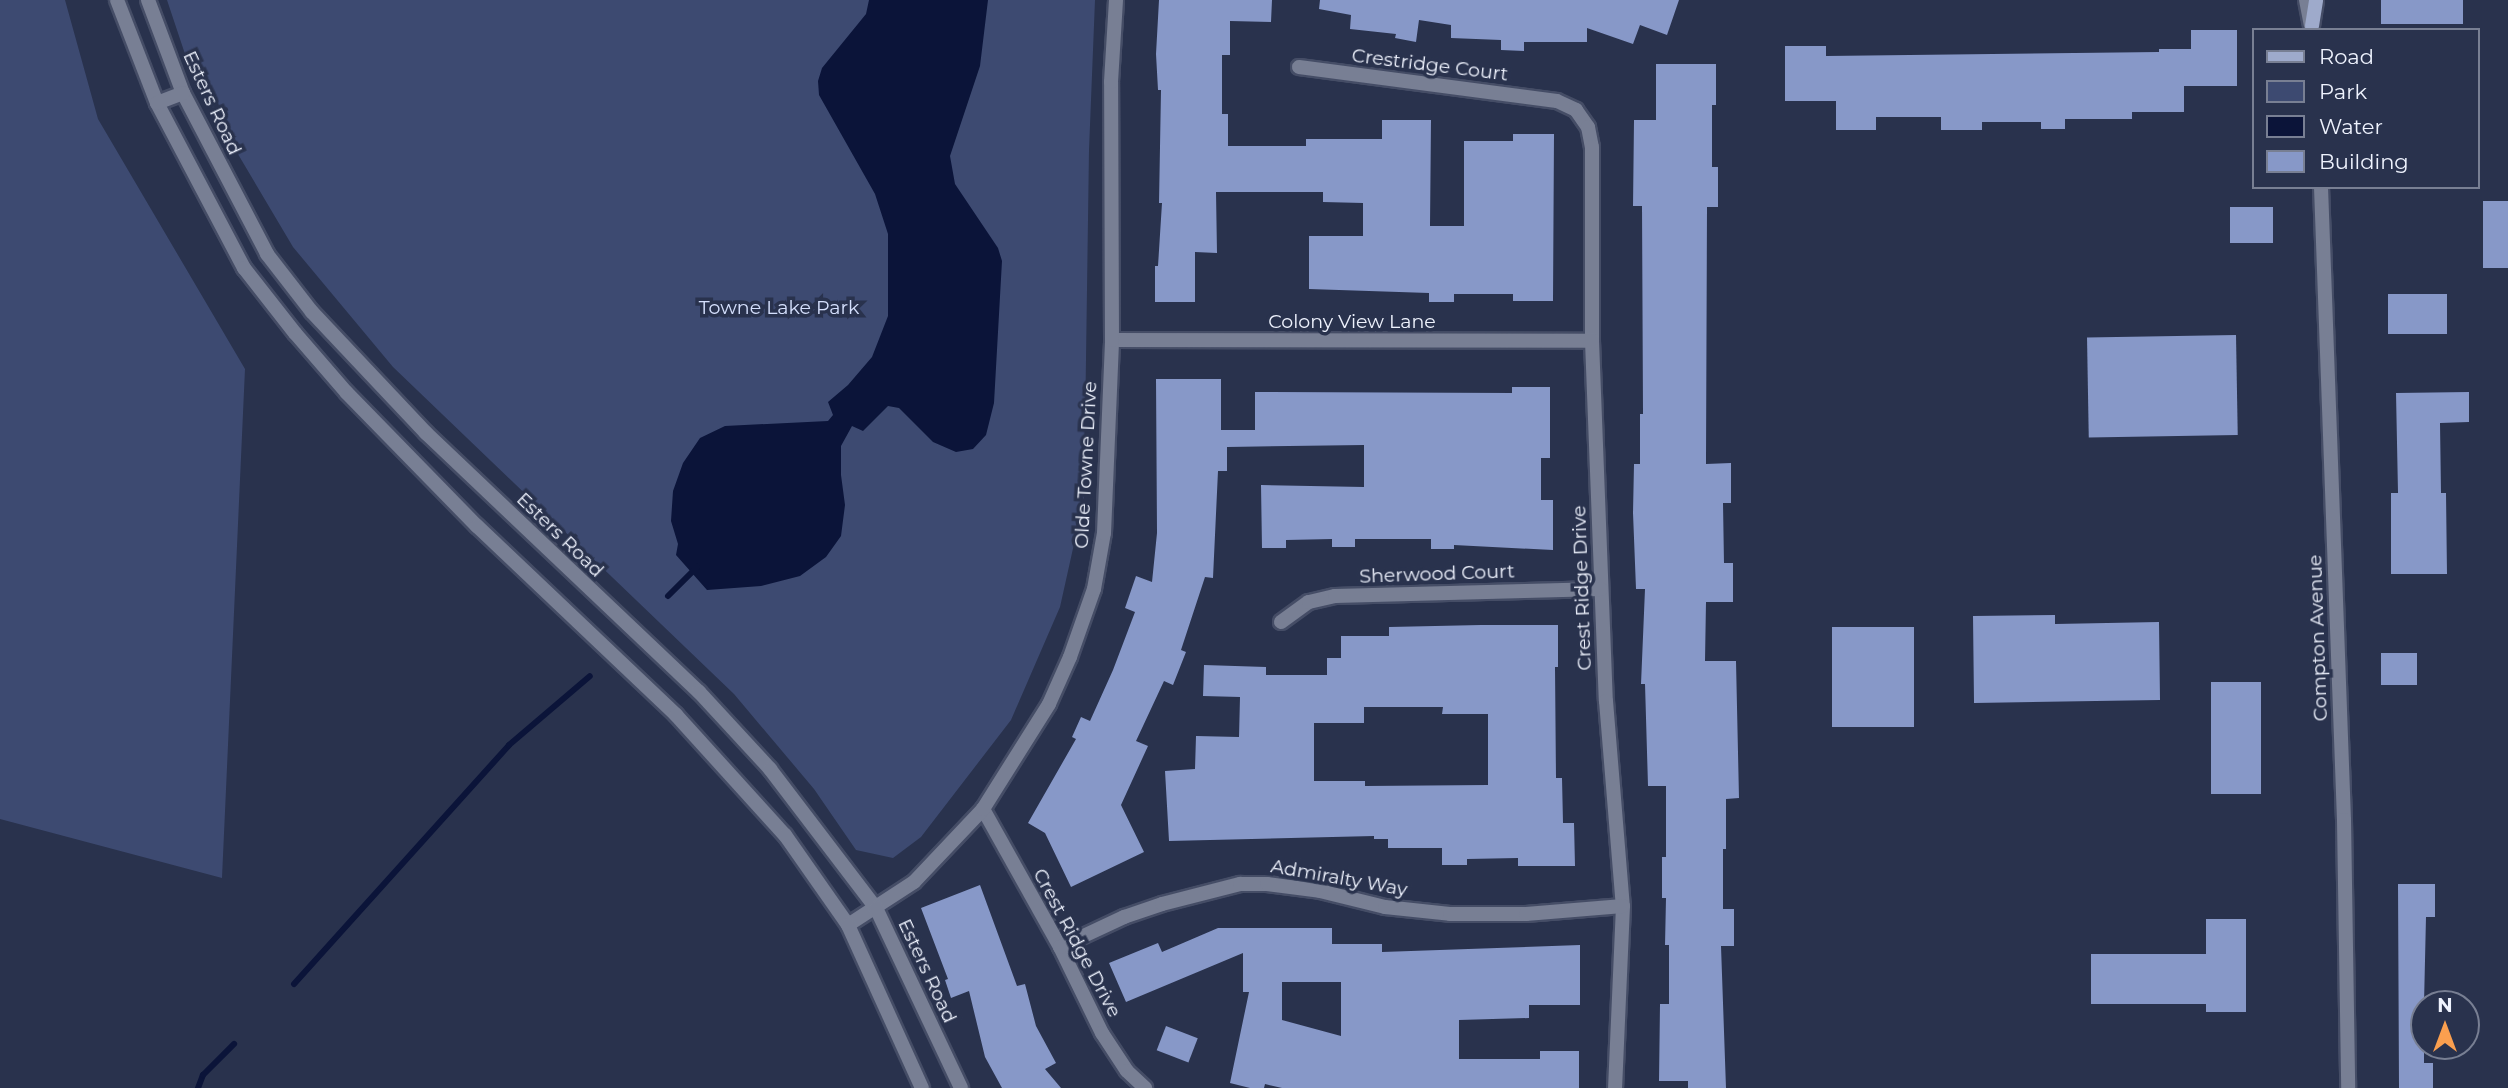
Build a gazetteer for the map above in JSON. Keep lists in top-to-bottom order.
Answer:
{
  "streets": {
    "street": [
      "Crestridge Court",
      "Esters Road",
      "Colony View Lane",
      "Olde Towne Drive",
      "Sherwood Court",
      "Crest Ridge Drive",
      "Compton Avenue",
      "Admiralty Way"
    ]
  },
  "crossings": [
    ["Crestridge Court", "Crest Ridge Drive"],
    ["Esters Road", "Olde Towne Drive"],
    ["Colony View Lane", "Olde Towne Drive"],
    ["Colony View Lane", "Crest Ridge Drive"],
    ["Olde Towne Drive", "Crest Ridge Drive"],
    ["Sherwood Court", "Crest Ridge Drive"],
    ["Crest Ridge Drive", "Admiralty Way"]
  ],
  "parks": ["Towne Lake Park"],
  "legend": [
    "Road",
    "Park",
    "Water",
    "Building"
  ],
  "north": "top"
}
